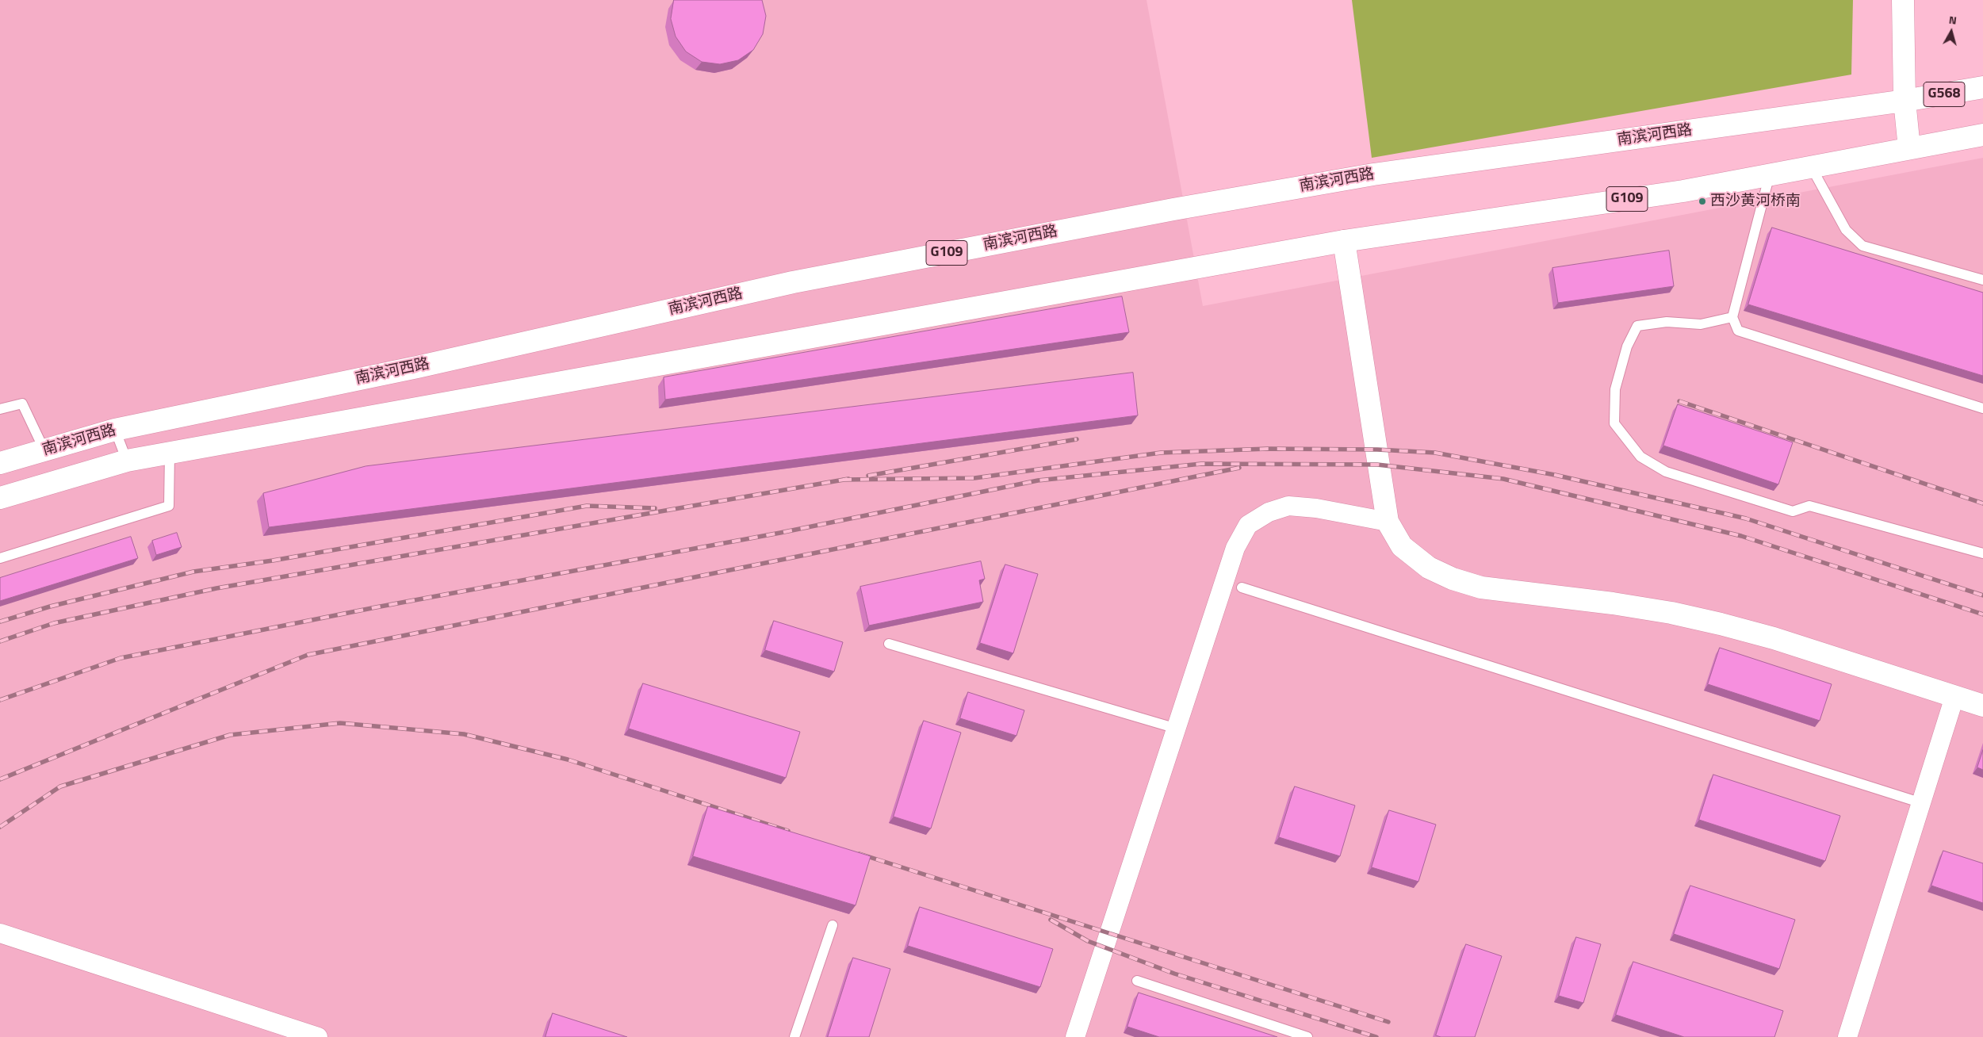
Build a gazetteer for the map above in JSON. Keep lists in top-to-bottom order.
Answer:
{
  "streets": {
    "main road": ["G568", "南滨河西路", "G109"]
  },
  "places": ["西沙黄河桥南"],
  "north": "top"
}
